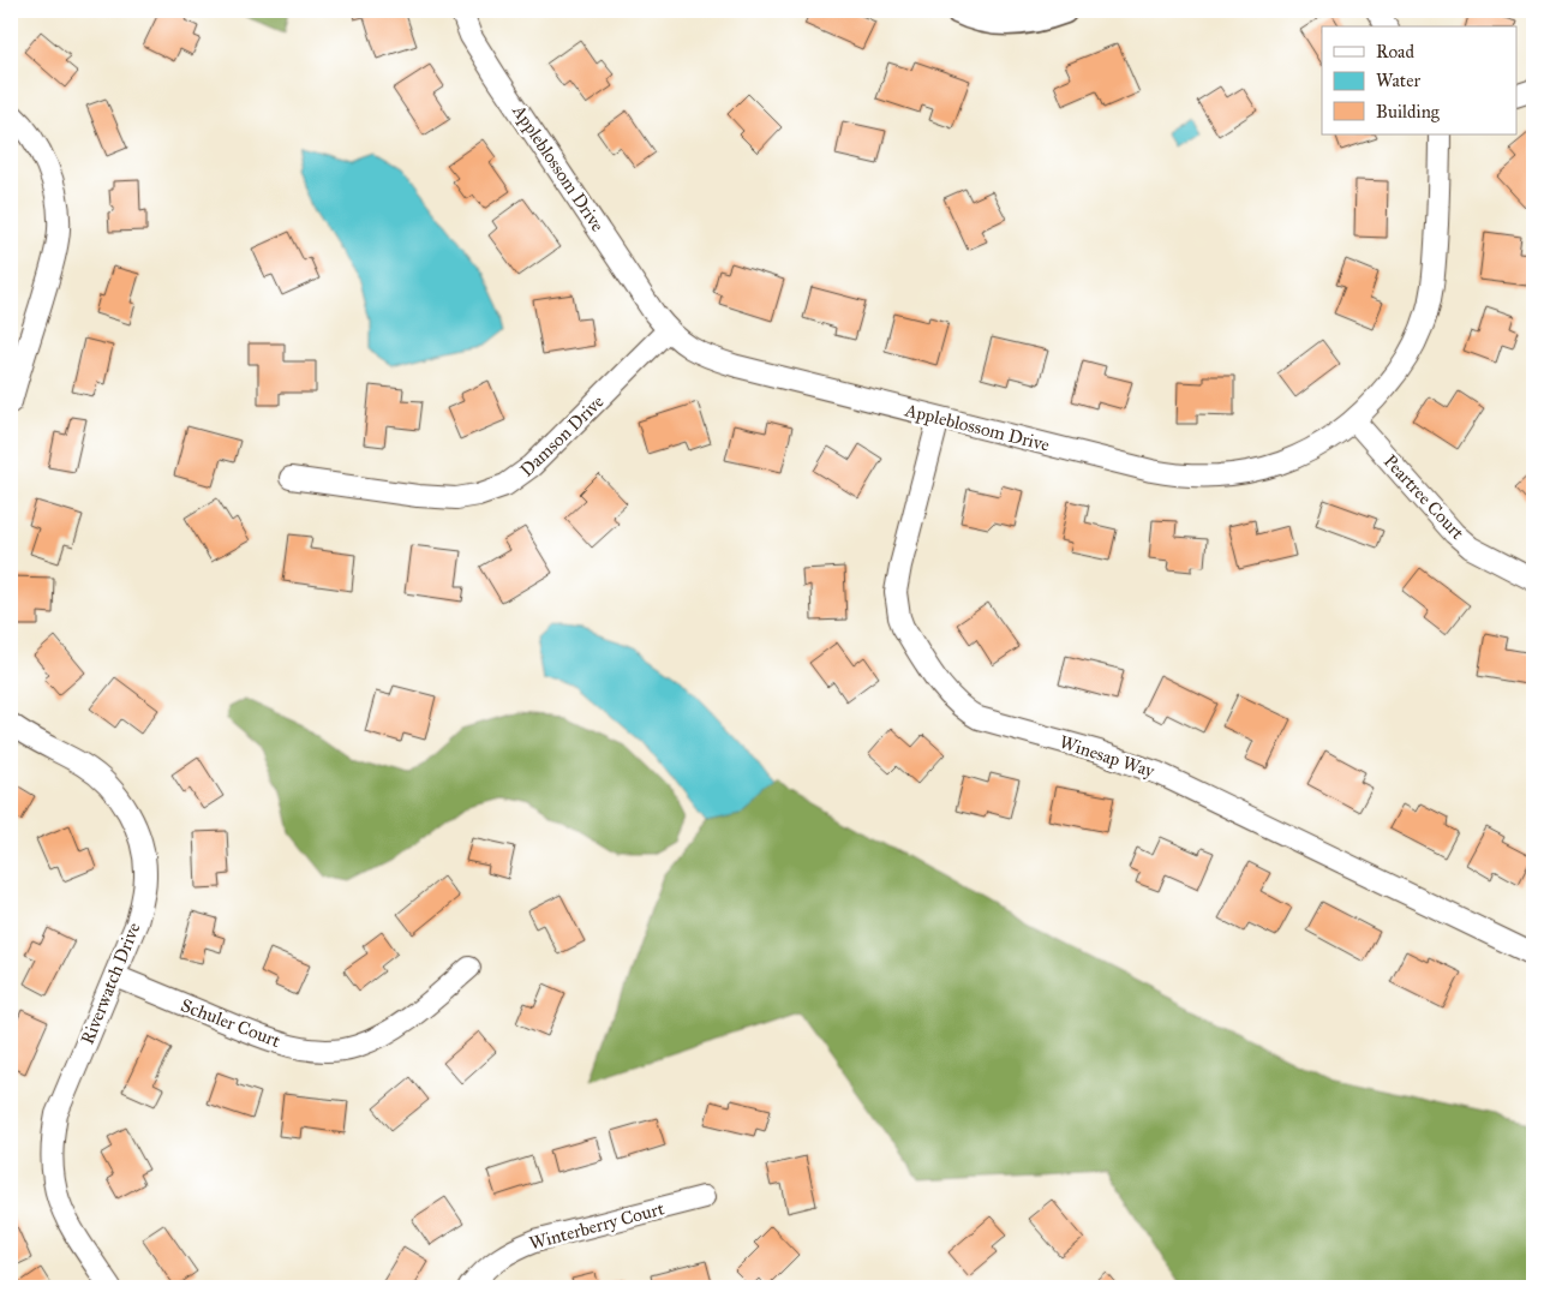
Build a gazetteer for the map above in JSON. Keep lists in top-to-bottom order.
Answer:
{
  "streets": {
    "street": [
      "Appleblossom Drive",
      "Damson Drive",
      "Peartree Court",
      "Winesap Way",
      "Riverwatch Drive",
      "Schuler Court",
      "Winterberry Court"
    ]
  },
  "crossings": [
    ["Appleblossom Drive", "Damson Drive"],
    ["Appleblossom Drive", "Peartree Court"],
    ["Appleblossom Drive", "Winesap Way"],
    ["Riverwatch Drive", "Schuler Court"]
  ],
  "legend": ["Road", "Water", "Building"]
}
